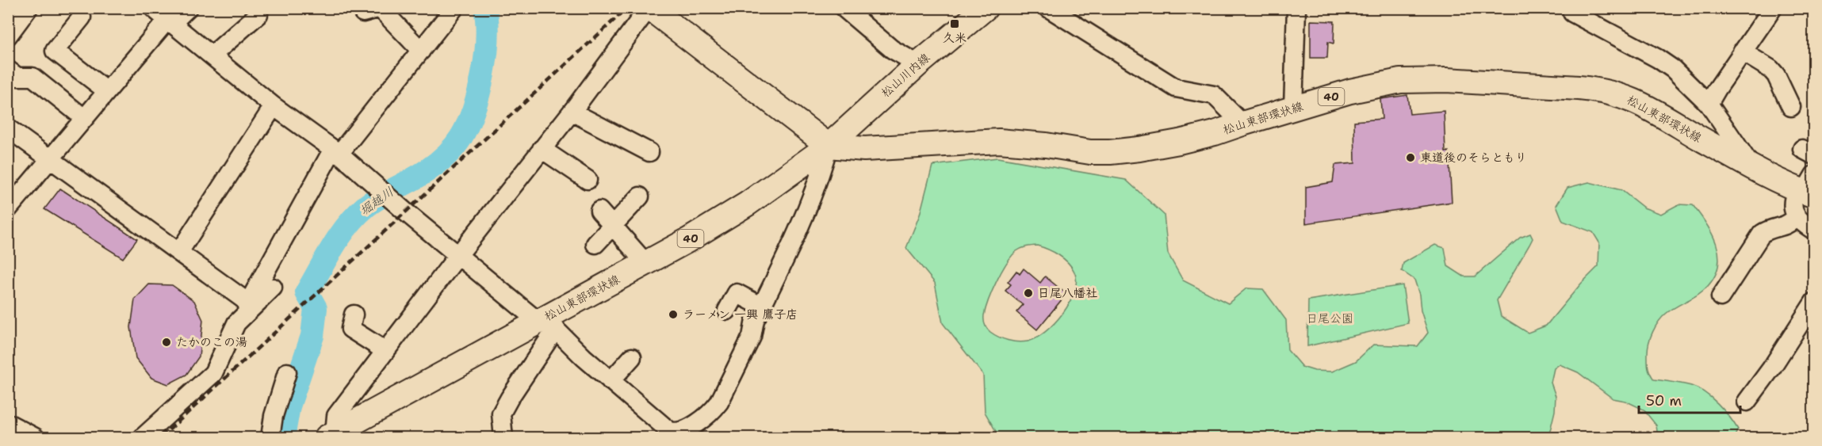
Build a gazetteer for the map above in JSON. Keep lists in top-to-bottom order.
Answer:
{
  "streets": {
    "main road": ["松山川内線", "40", "松山東部環状線"]
  },
  "crossings": [
    ["松山川内線", "松山東部環状線"]
  ],
  "water": ["堀越川"],
  "parks": ["日尾公園"],
  "places": {
    "transit": ["久米"],
    "other": [
      "東道後のそらともり",
      "日尾八幡社",
      "ラーメン 一興 鷹子店",
      "たかのこの湯"
    ]
  },
  "scale_bar": "50 m"
}
